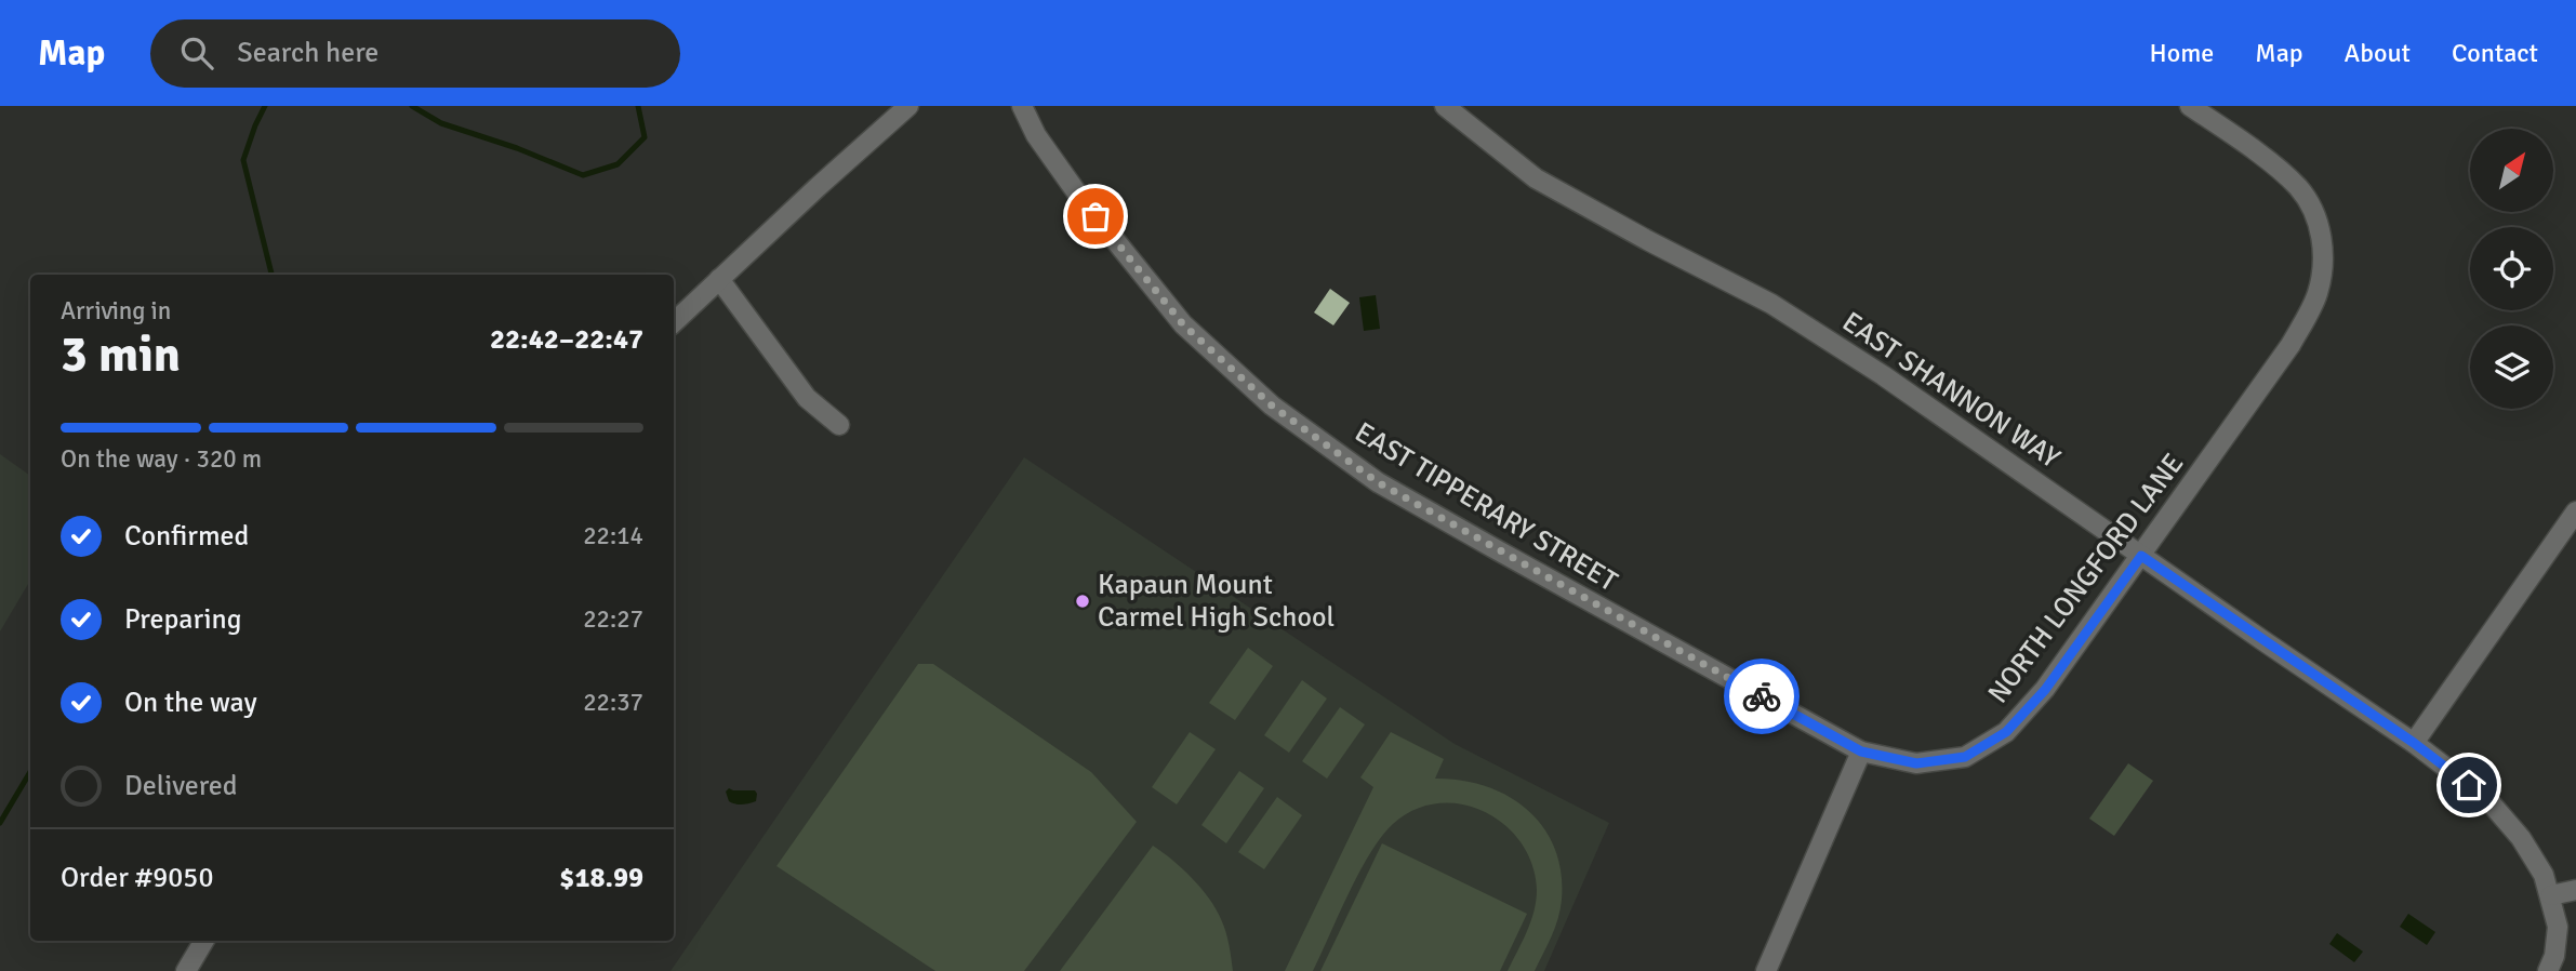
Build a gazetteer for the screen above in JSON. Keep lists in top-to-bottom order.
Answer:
{
  "streets": {
    "street": ["EAST SHANNON WAY", "EAST TIPPERARY STREET", "NORTH LONGFORD LANE"]
  },
  "crossings": [
    ["EAST SHANNON WAY", "NORTH LONGFORD LANE"],
    ["EAST TIPPERARY STREET", "NORTH LONGFORD LANE"]
  ],
  "places": ["Kapaun Mount Carmel High School"],
  "north": "top right",
  "page": {
    "header": "Map",
    "search": "Search here",
    "nav": [
      "Home",
      "Map",
      "About",
      "Contact"
    ],
    "heading": ["3 min", "Arriving in", "22:42–22:47"],
    "panel": ["Order #9050", "$18.99"],
    "bar": "On the way · 320 m",
    "list": [
      ["Confirmed", "22:14"],
      ["Preparing", "22:27"],
      ["On the way", "22:37"],
      "Delivered"
    ]
  }
}
